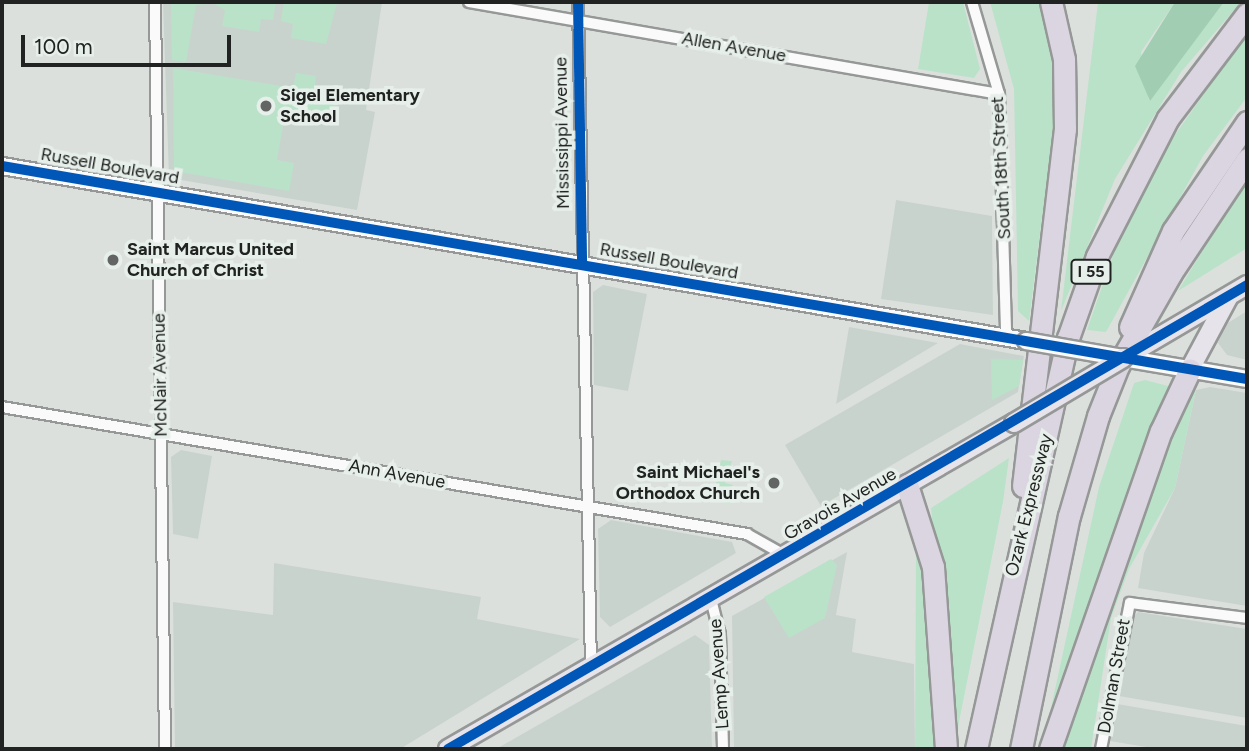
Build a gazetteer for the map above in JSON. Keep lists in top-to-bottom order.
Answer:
{
  "streets": {
    "highway": ["I 55", "Ozark Expressway"],
    "main road": ["Russell Boulevard", "Gravois Avenue"],
    "street": [
      "Allen Avenue",
      "Mississippi Avenue",
      "South 18th Street",
      "McNair Avenue",
      "Ann Avenue",
      "Lemp Avenue",
      "Dolman Street"
    ]
  },
  "crossings": [
    ["Allen Avenue", "Mississippi Avenue"],
    ["Allen Avenue", "South 18th Street"],
    ["Mississippi Avenue", "Russell Boulevard"],
    ["Mississippi Avenue", "Ann Avenue"],
    ["Mississippi Avenue", "Gravois Avenue"],
    ["Russell Boulevard", "South 18th Street"],
    ["Russell Boulevard", "McNair Avenue"],
    ["Russell Boulevard", "Gravois Avenue"],
    ["McNair Avenue", "Ann Avenue"],
    ["Ann Avenue", "Gravois Avenue"],
    ["Gravois Avenue", "Lemp Avenue"]
  ],
  "places": ["Sigel Elementary School", "Saint Marcus United Church of Christ", "Saint Michael's Orthodox Church"],
  "scale_bar": "100 m"
}
